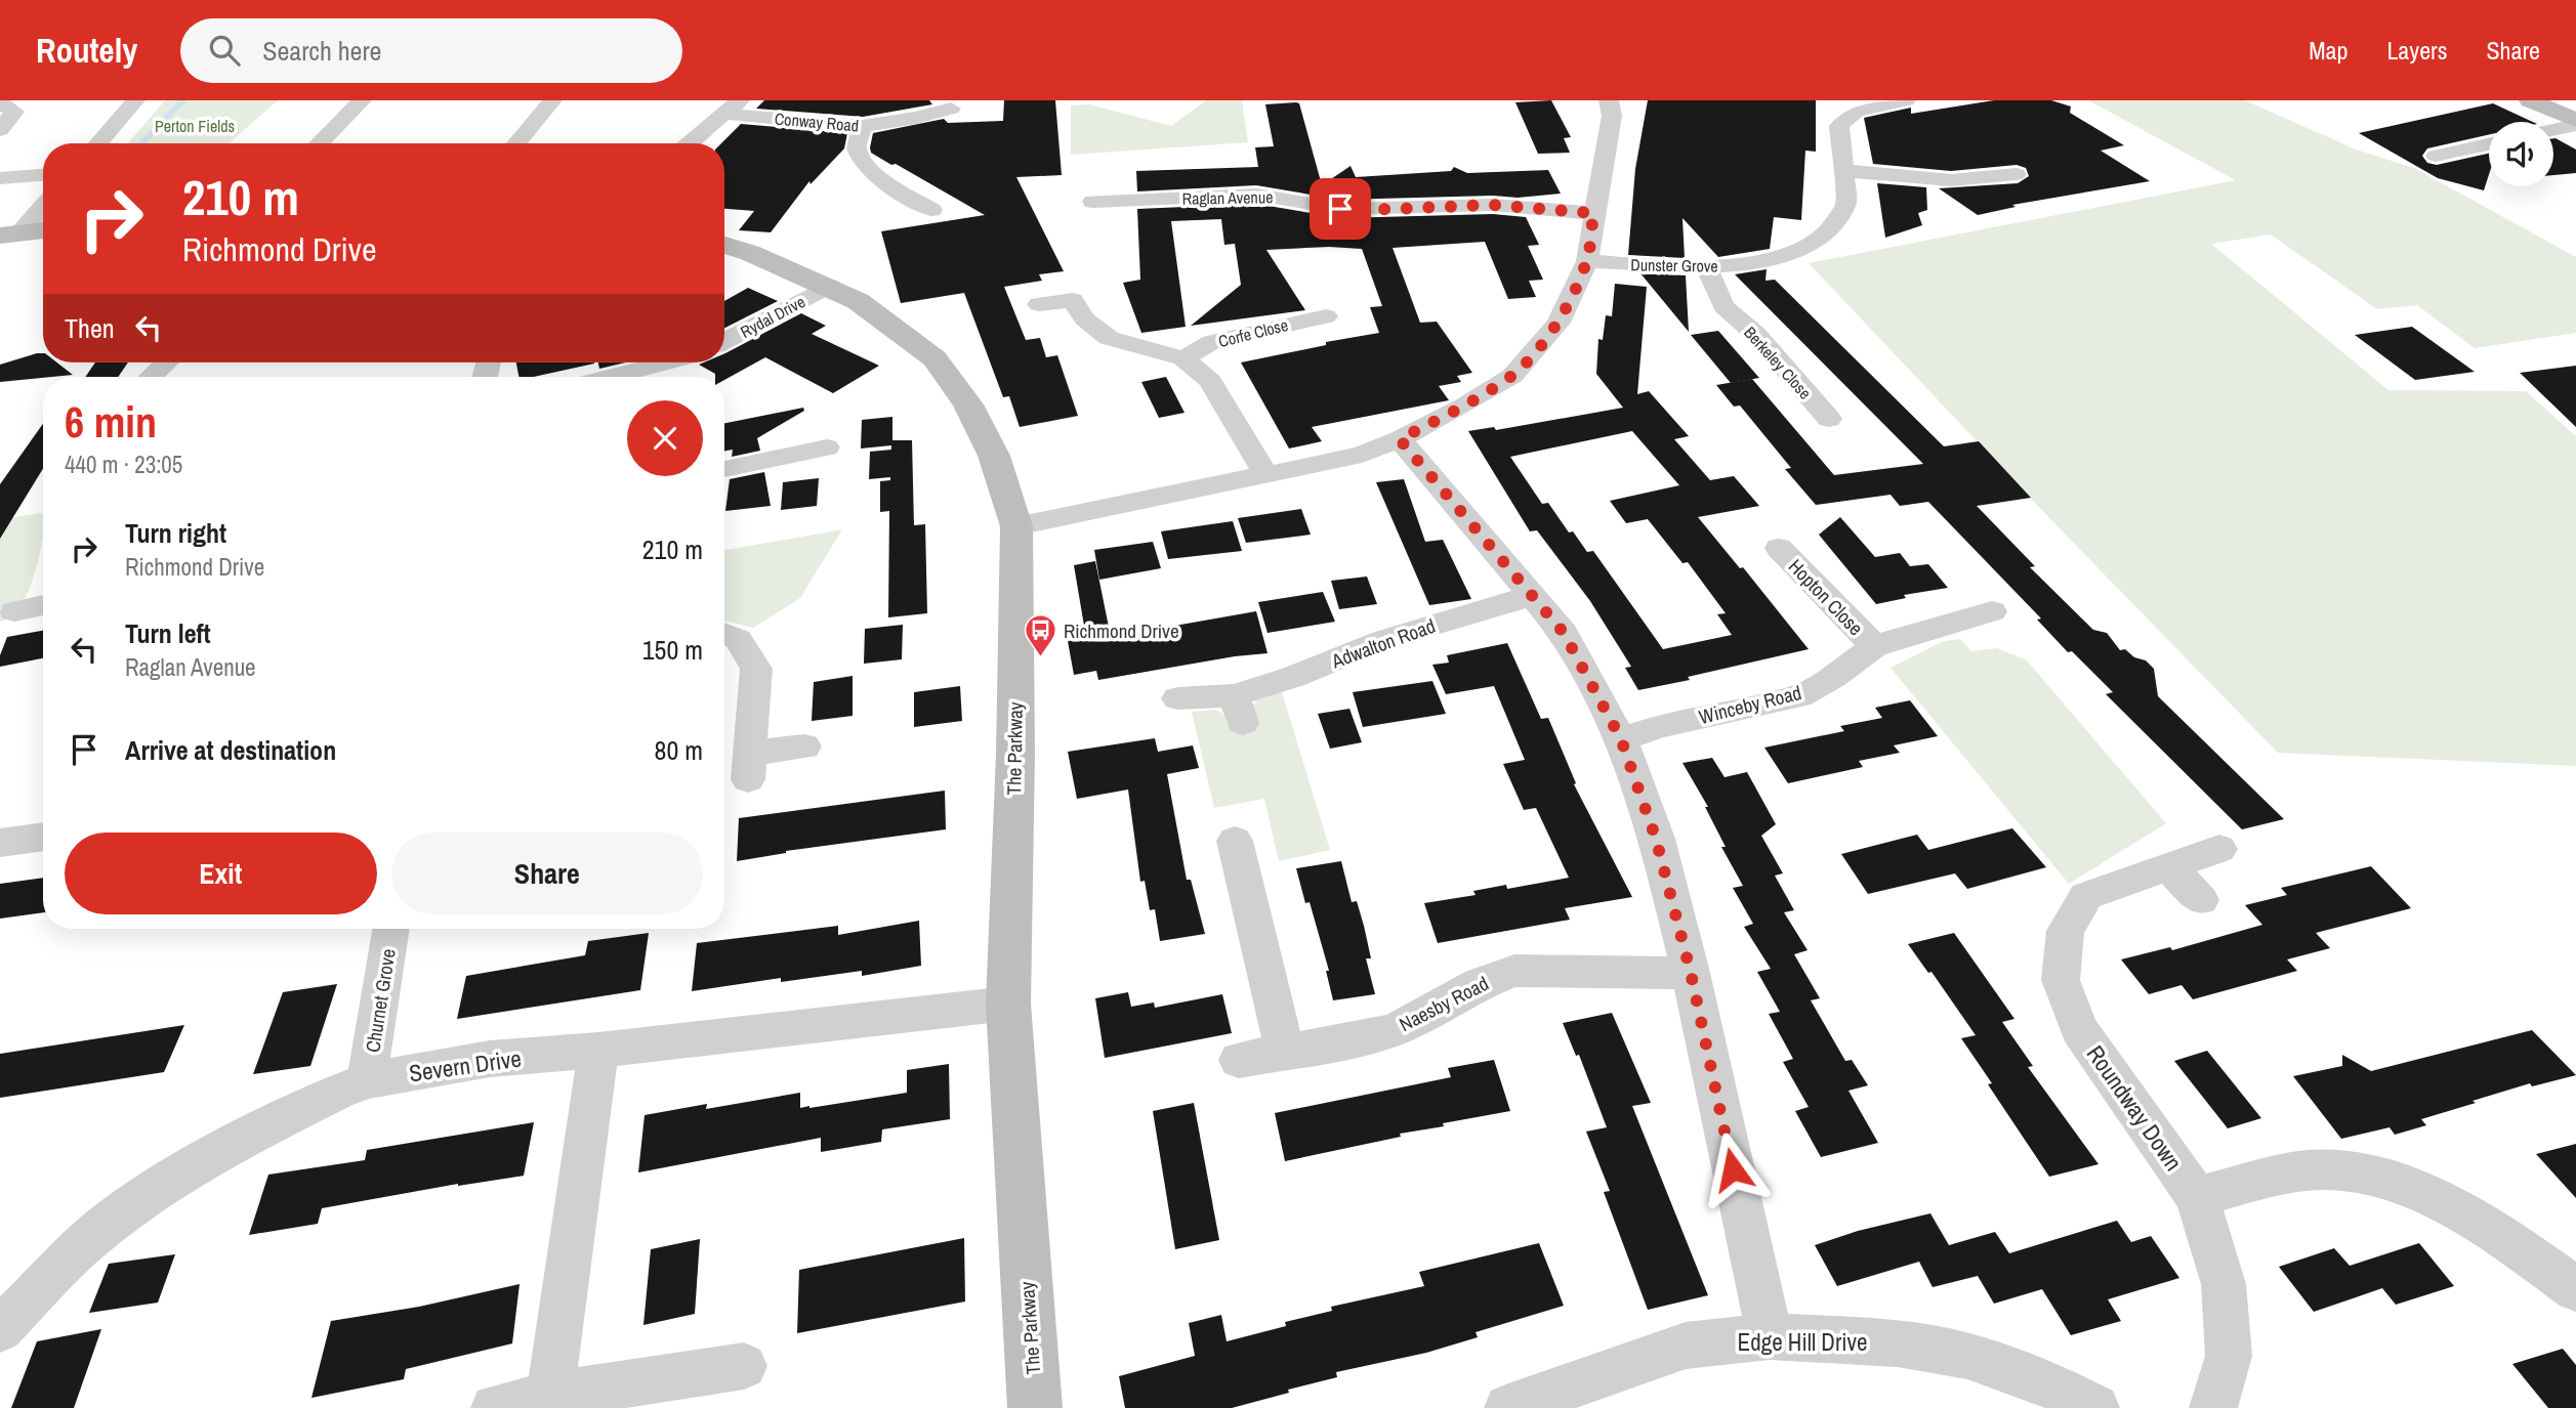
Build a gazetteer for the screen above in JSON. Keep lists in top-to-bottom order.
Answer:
{
  "streets": {
    "street": [
      "Conway Road",
      "Raglan Avenue",
      "Dunster Grove",
      "Rydal Drive",
      "Corfe Close",
      "Berkeley Close",
      "Hopton Close",
      "Adwalton Road",
      "Winceby Road",
      "The Parkway",
      "Churnet Grove",
      "Naesby Road",
      "Severn Drive",
      "Roundway Down",
      "Edge Hill Drive"
    ]
  },
  "crossings": [
    ["Dunster Grove", "Berkeley Close"],
    ["Rydal Drive", "The Parkway"],
    ["Hopton Close", "Winceby Road"],
    ["The Parkway", "Severn Drive"],
    ["Churnet Grove", "Severn Drive"]
  ],
  "parks": ["Perton Fields"],
  "places": {
    "bus stop": ["Richmond Drive"]
  },
  "page": {
    "header": "Routely",
    "search": "Search here",
    "nav": ["Map", "Layers", "Share"],
    "turn": ["210 m", "Richmond Drive"],
    "then": "Then",
    "heading": ["6 min", "440 m · 23:05"],
    "list": [
      {
        "name": "Turn right",
        "note": "Richmond Drive",
        "value": "210 m"
      },
      {
        "name": "Turn left",
        "note": "Raglan Avenue",
        "value": "150 m"
      },
      {
        "name": "Arrive at destination",
        "value": "80 m"
      }
    ],
    "buttons": ["Exit", "Share"]
  }
}
